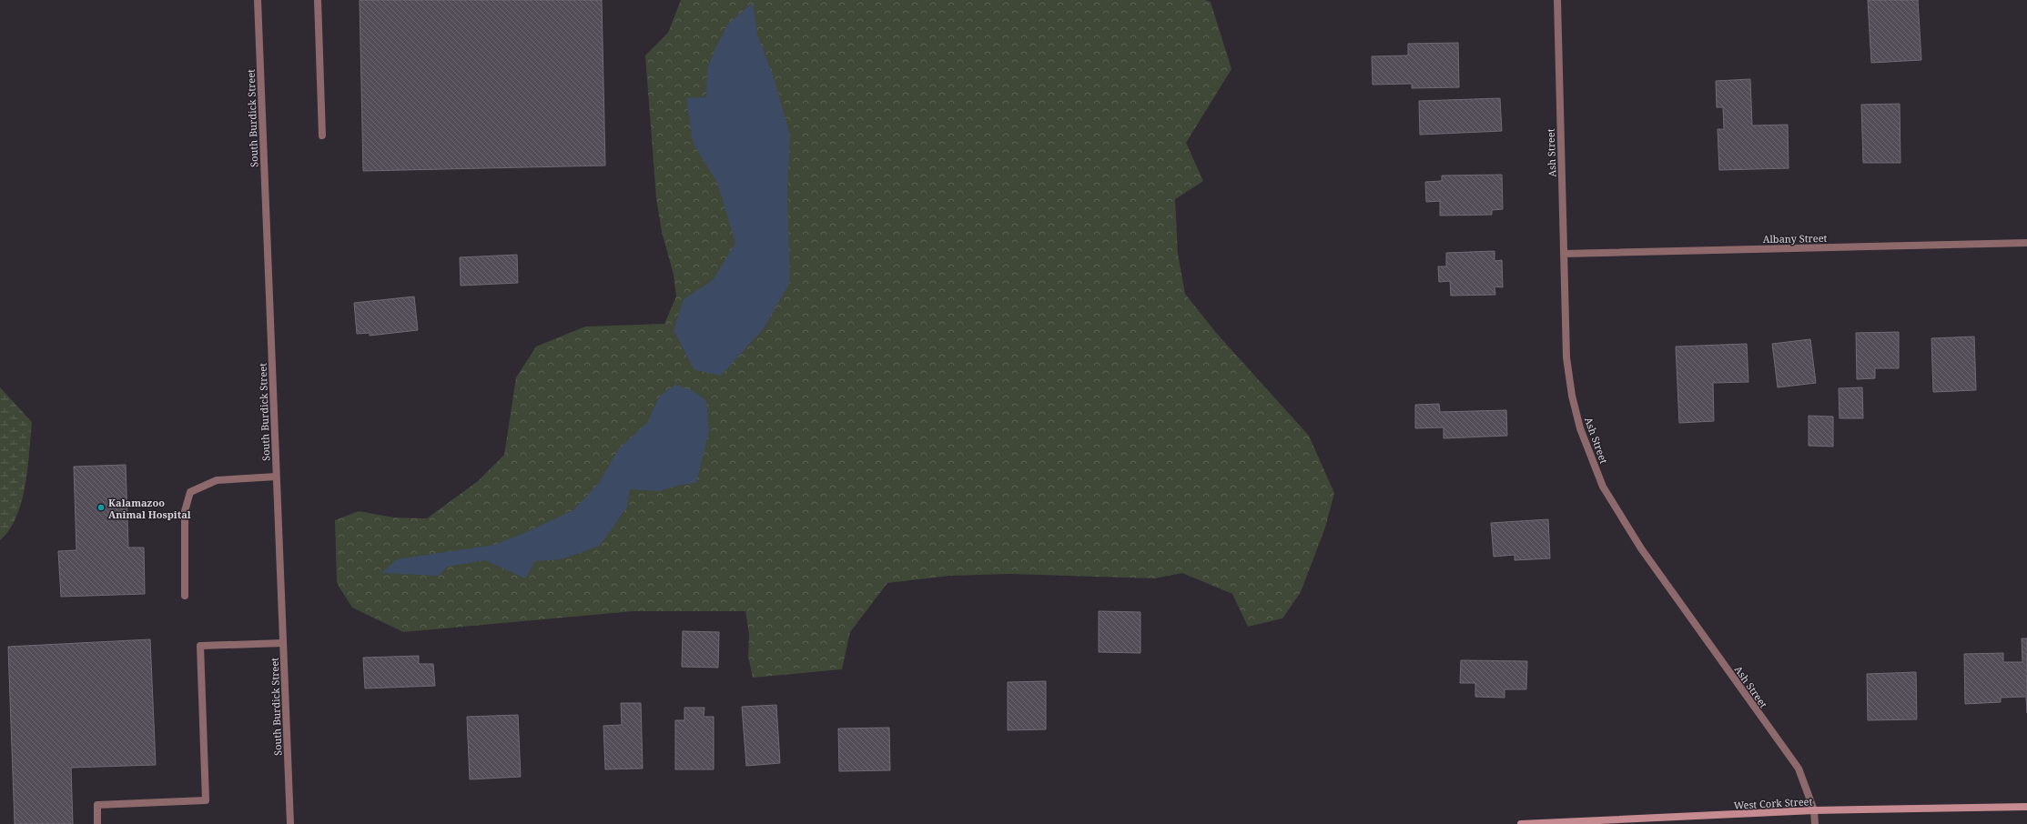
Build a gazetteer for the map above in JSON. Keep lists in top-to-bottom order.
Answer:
{
  "streets": {
    "street": [
      "South Burdick Street",
      "Ash Street",
      "Albany Street",
      "West Cork Street"
    ]
  },
  "crossings": [
    ["Ash Street", "Albany Street"],
    ["Ash Street", "West Cork Street"]
  ],
  "places": ["Kalamazoo Animal Hospital"]
}
